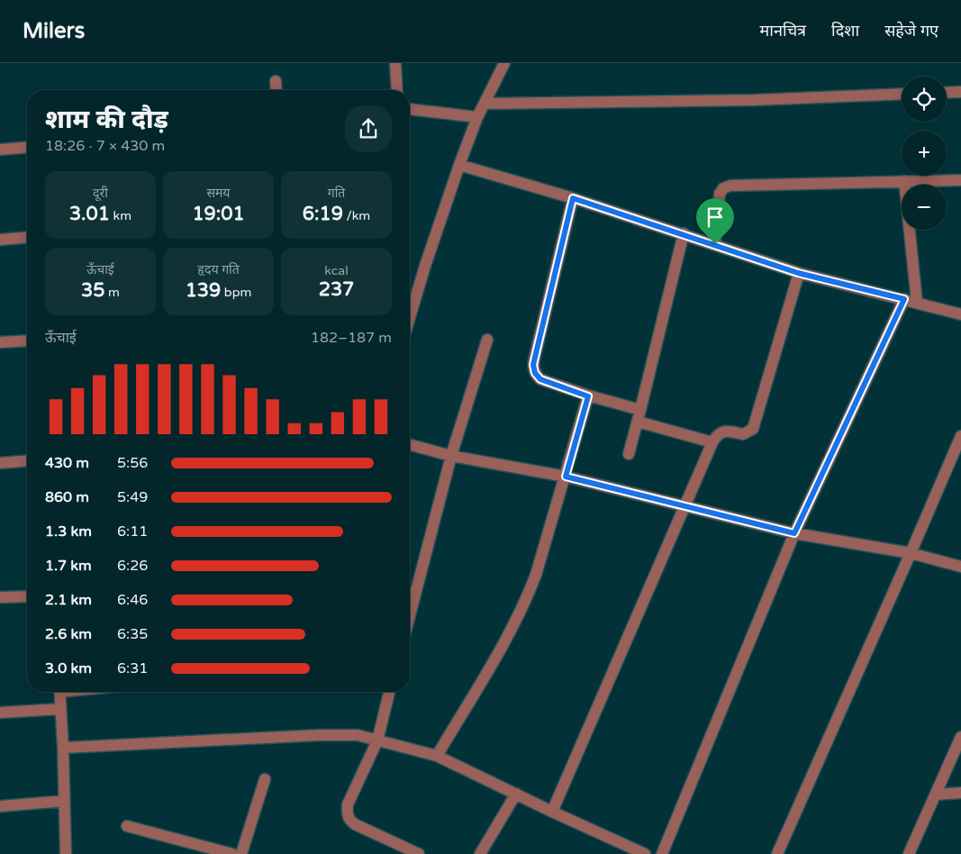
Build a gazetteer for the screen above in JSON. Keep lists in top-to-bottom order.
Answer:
{
  "page": {
    "header": "Milers",
    "nav": ["मानचित्र", "दिशा", "सहेजे गए"],
    "map_buttons": ["+", "−"],
    "heading": ["शाम की दौड़", "18:26 · 7 × 430 m"],
    "stats": [
      ["दूरी", "3.01 km"],
      ["समय", "19:01"],
      ["गति", "6:19 /km"],
      ["ऊँचाई", "35 m"],
      ["हृदय गति", "139 bpm"],
      ["kcal", "237"]
    ],
    "chart": ["ऊँचाई", "182–187 m"],
    "list": [
      {
        "name": "430 m",
        "note": "5:56"
      },
      {
        "name": "860 m",
        "note": "5:49"
      },
      {
        "name": "1.3 km",
        "note": "6:11"
      },
      {
        "name": "1.7 km",
        "note": "6:26"
      },
      {
        "name": "2.1 km",
        "note": "6:46"
      },
      {
        "name": "2.6 km",
        "note": "6:35"
      },
      {
        "name": "3.0 km",
        "note": "6:31"
      }
    ]
  }
}
